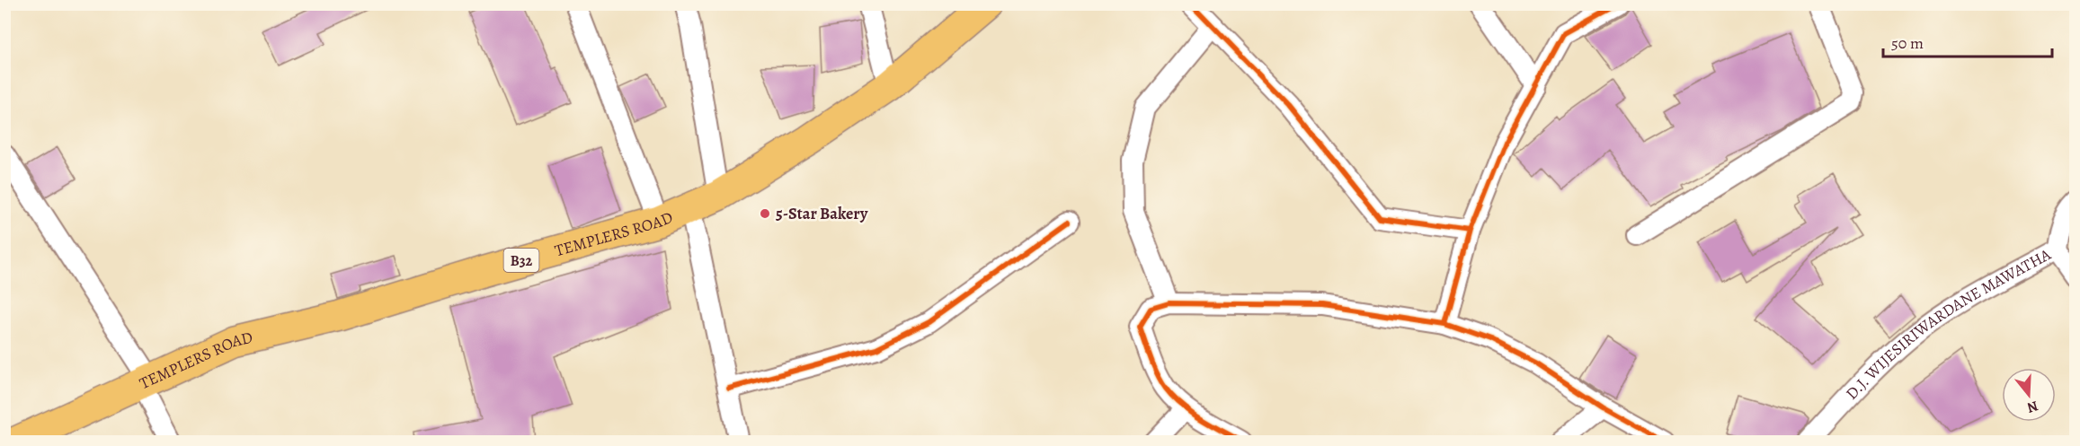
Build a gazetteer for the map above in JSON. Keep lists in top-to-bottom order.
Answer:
{
  "streets": {
    "main road": ["TEMPLERS ROAD", "B32"],
    "street": ["D.J. WIJESIRIWARDANE MAWATHA"]
  },
  "places": ["5-Star Bakery"],
  "scale_bar": "50 m",
  "north": "bottom"
}
